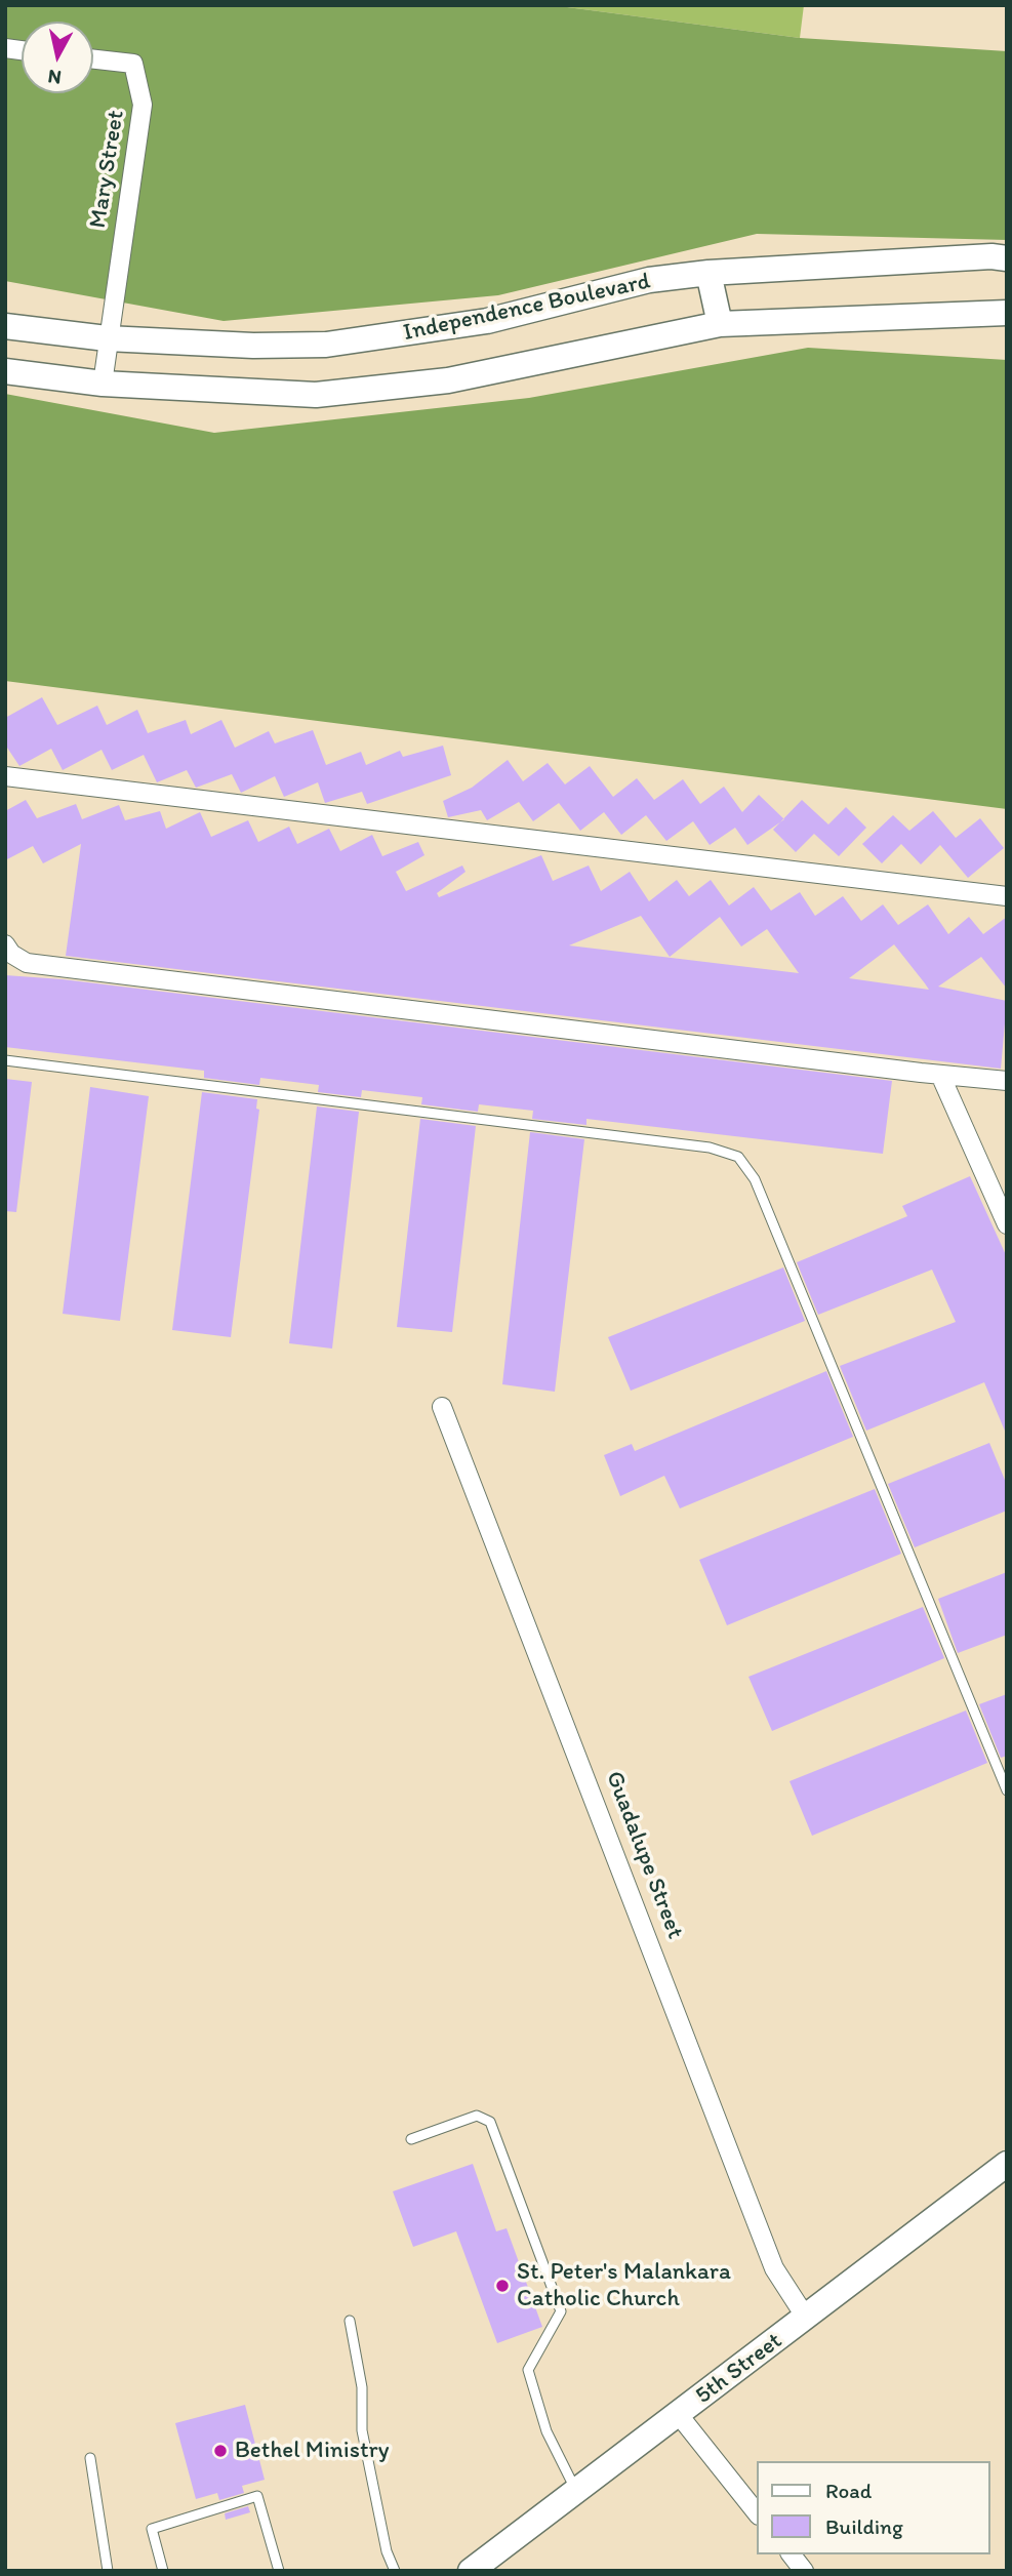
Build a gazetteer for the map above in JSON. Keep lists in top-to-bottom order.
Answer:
{
  "streets": {
    "main road": ["Independence Boulevard", "5th Street"],
    "street": ["Mary Street", "Guadalupe Street"]
  },
  "crossings": [
    ["Mary Street", "Independence Boulevard"],
    ["Guadalupe Street", "5th Street"]
  ],
  "places": ["St. Peter's Malankara Catholic Church", "Bethel Ministry"],
  "legend": ["Road", "Building"],
  "north": "bottom"
}
